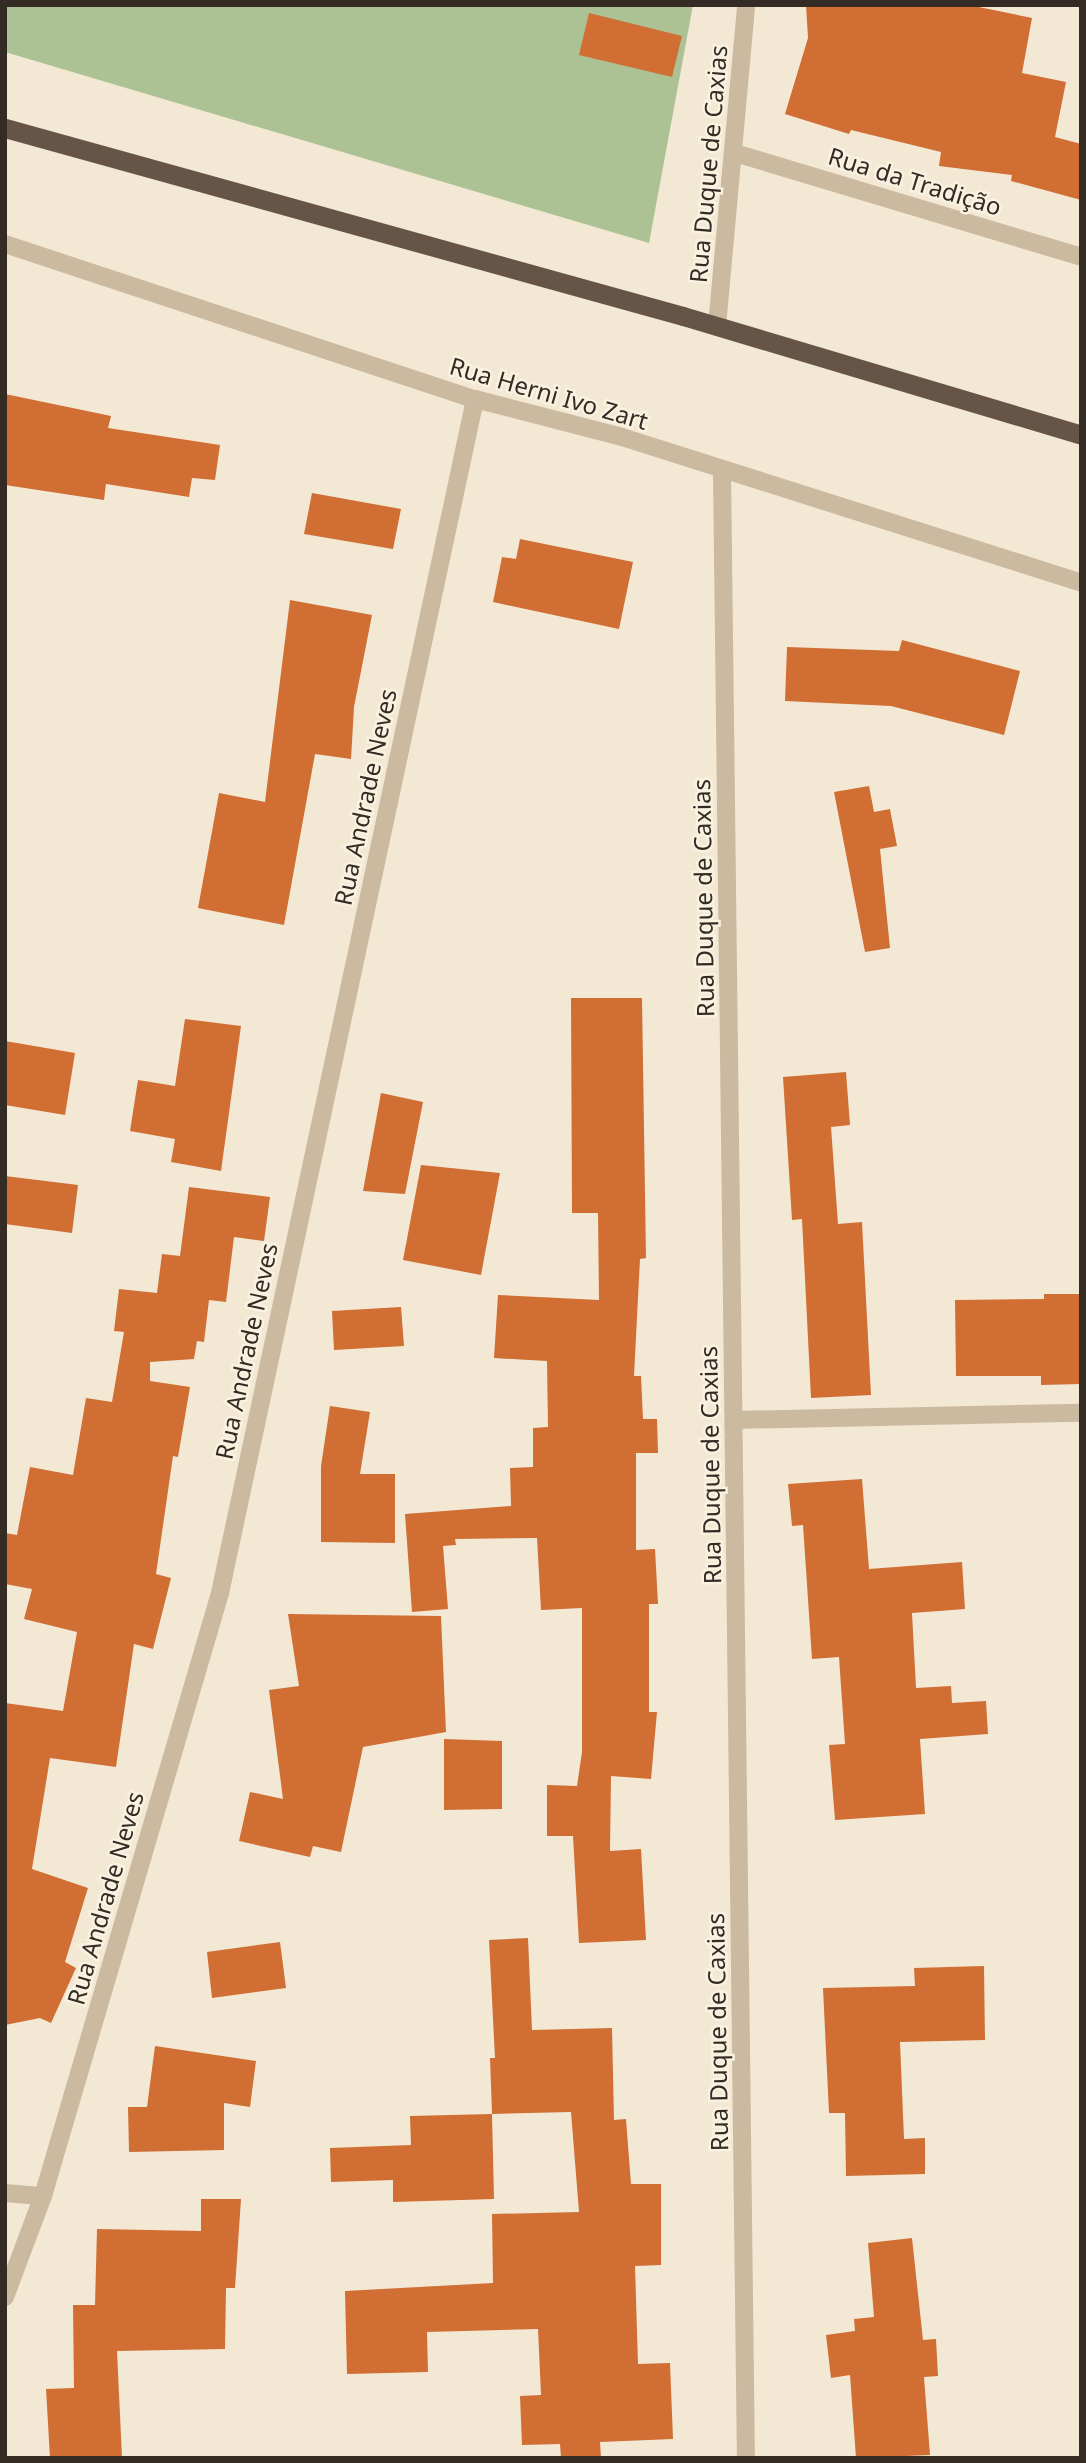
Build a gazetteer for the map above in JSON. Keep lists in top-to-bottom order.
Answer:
{
  "streets": {
    "street": [
      "Rua Duque de Caxias",
      "Rua da Tradição",
      "Rua Herni Ivo Zart",
      "Rua Andrade Neves"
    ]
  },
  "crossings": [
    ["Rua Duque de Caxias", "Rua da Tradição"],
    ["Rua Duque de Caxias", "Rua Herni Ivo Zart"],
    ["Rua Herni Ivo Zart", "Rua Andrade Neves"]
  ]
}
